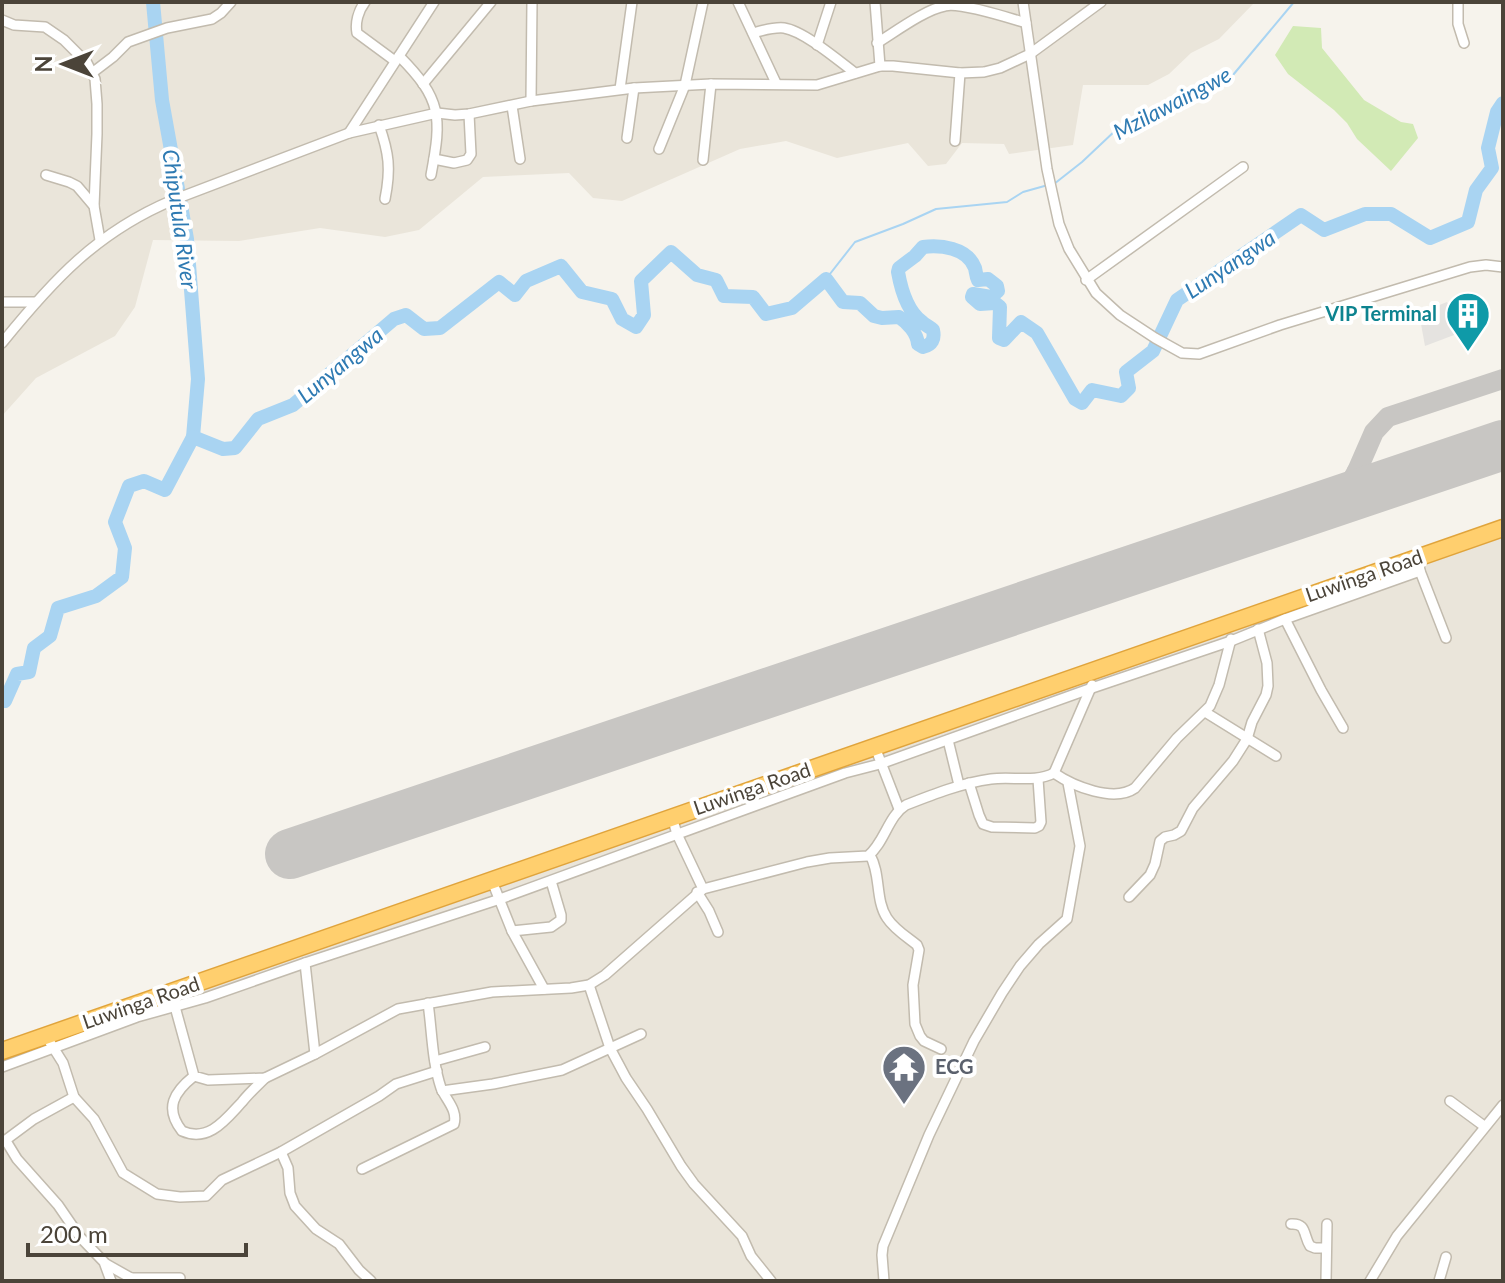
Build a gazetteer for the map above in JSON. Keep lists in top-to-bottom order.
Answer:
{
  "streets": {
    "highway": ["Luwinga Road"]
  },
  "water": ["Mzilawaingwe", "Chiputula River", "Lunyangwa"],
  "places": {
    "building": ["VIP Terminal"],
    "temple": ["ECG"]
  },
  "scale_bar": "200 m",
  "north": "left"
}
